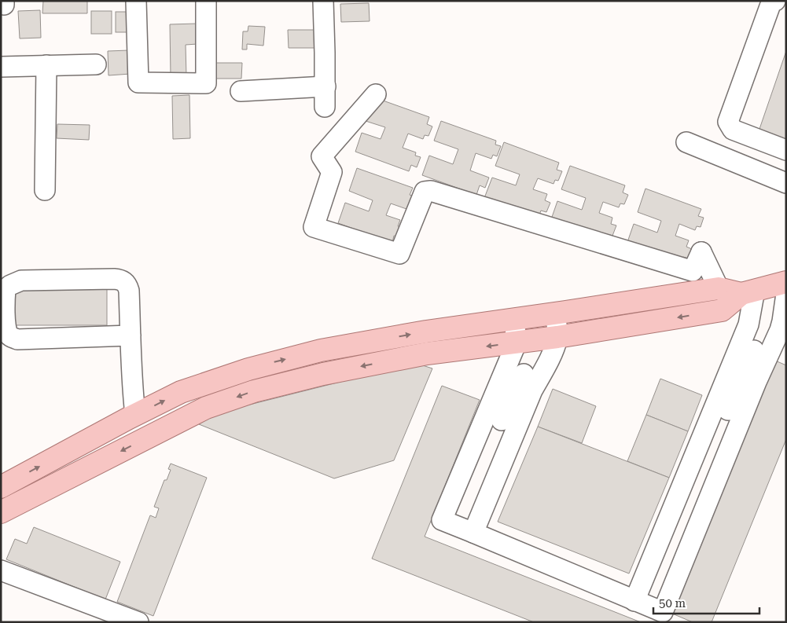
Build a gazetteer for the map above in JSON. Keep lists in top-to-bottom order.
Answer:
{
  "scale_bar": "50 m"
}
